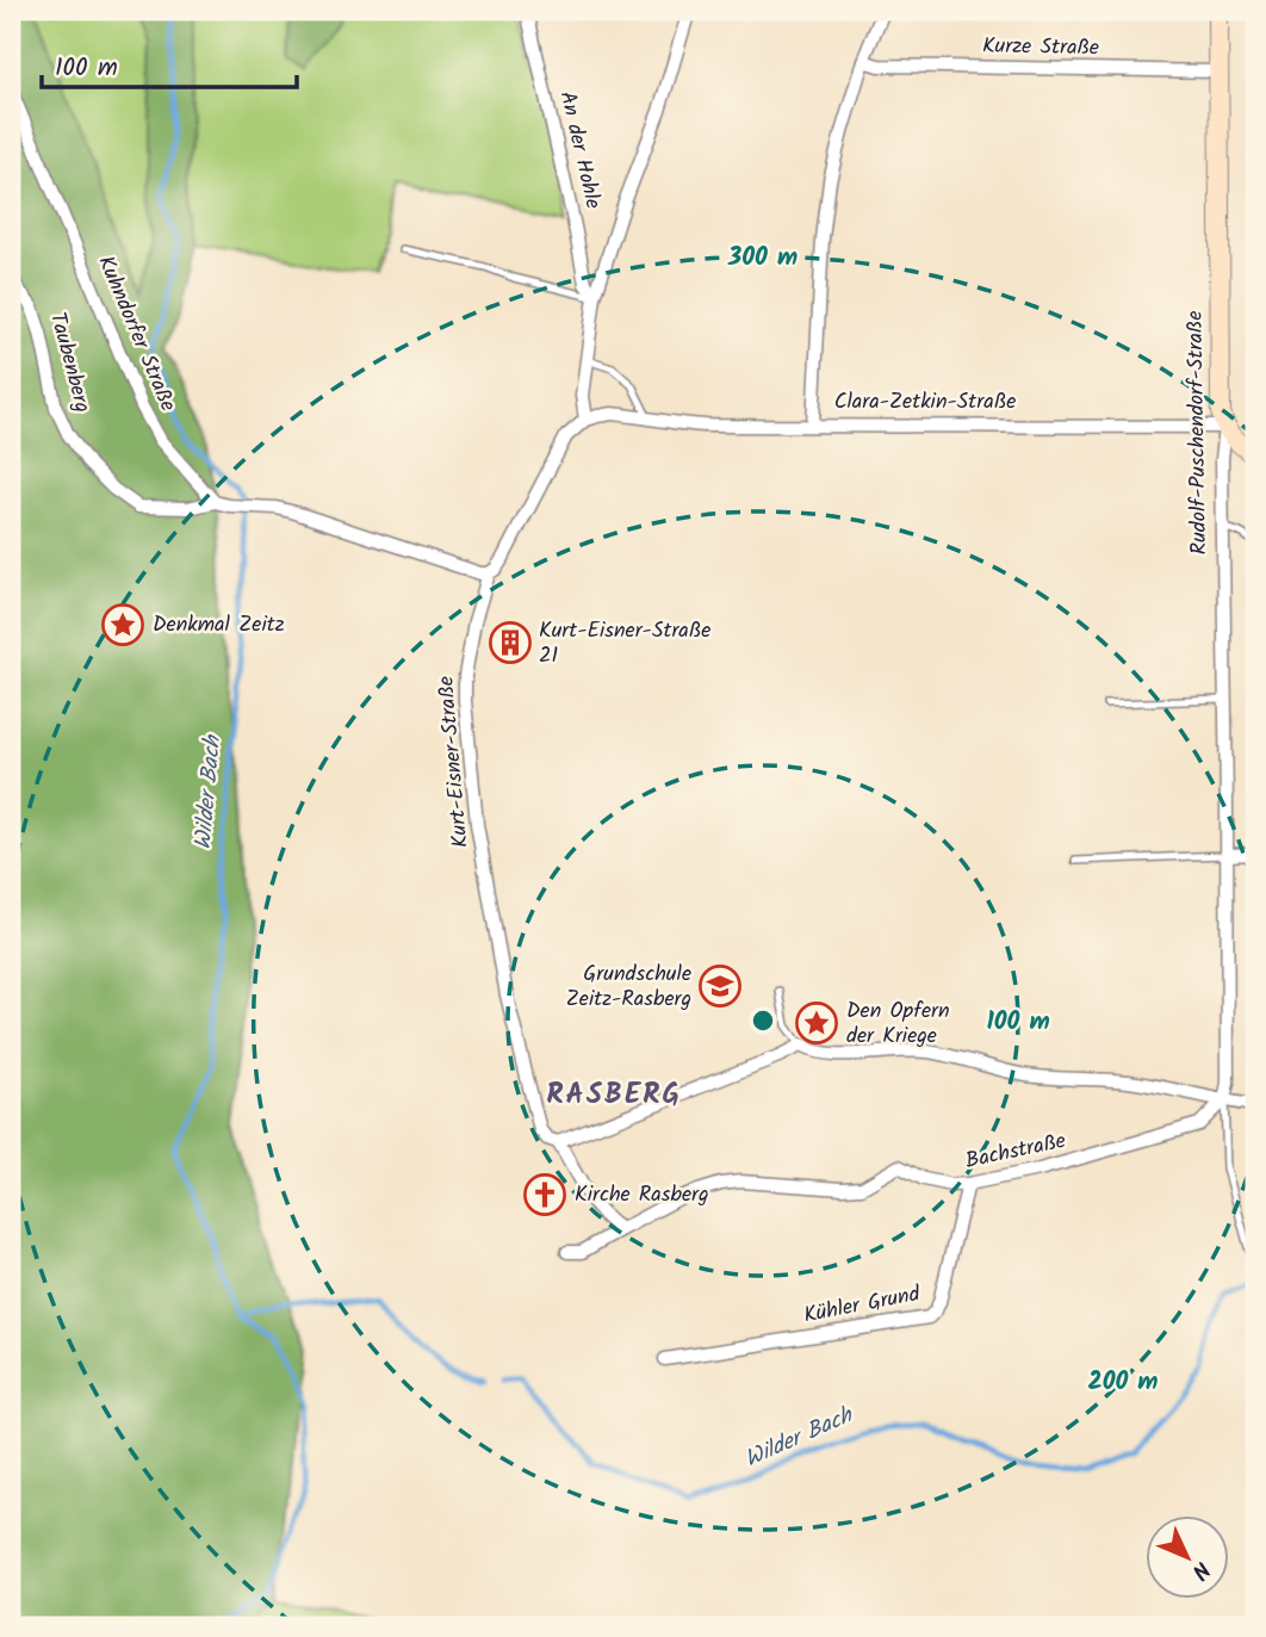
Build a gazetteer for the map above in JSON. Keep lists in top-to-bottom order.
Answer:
{
  "streets": {
    "street": [
      "Kurze Straße",
      "An der Hohle",
      "Kuhndorfer Straße",
      "Taubenberg",
      "Clara-Zetkin-Straße",
      "Rudolf-Puschendorf-Straße",
      "Kurt-Eisner-Straße",
      "Bachstraße",
      "Kühler Grund"
    ]
  },
  "crossings": [
    ["Kurze Straße", "Rudolf-Puschendorf-Straße"],
    ["Kuhndorfer Straße", "Taubenberg"],
    ["Clara-Zetkin-Straße", "Rudolf-Puschendorf-Straße"],
    ["Clara-Zetkin-Straße", "Kurt-Eisner-Straße"],
    ["Rudolf-Puschendorf-Straße", "Bachstraße"],
    ["Bachstraße", "Kühler Grund"]
  ],
  "districts": ["RASBERG"],
  "water": ["Wilder Bach"],
  "places": {
    "place": ["Denkmal Zeitz", "Den Opfern der Kriege"],
    "building": ["Kurt-Eisner-Straße 21"],
    "school or university": ["Grundschule Zeitz-Rasberg"],
    "church": ["Kirche Rasberg"]
  },
  "scale_bar": "100 m",
  "north": "bottom right",
  "rings": ["300 m", "100 m", "200 m"]
}
